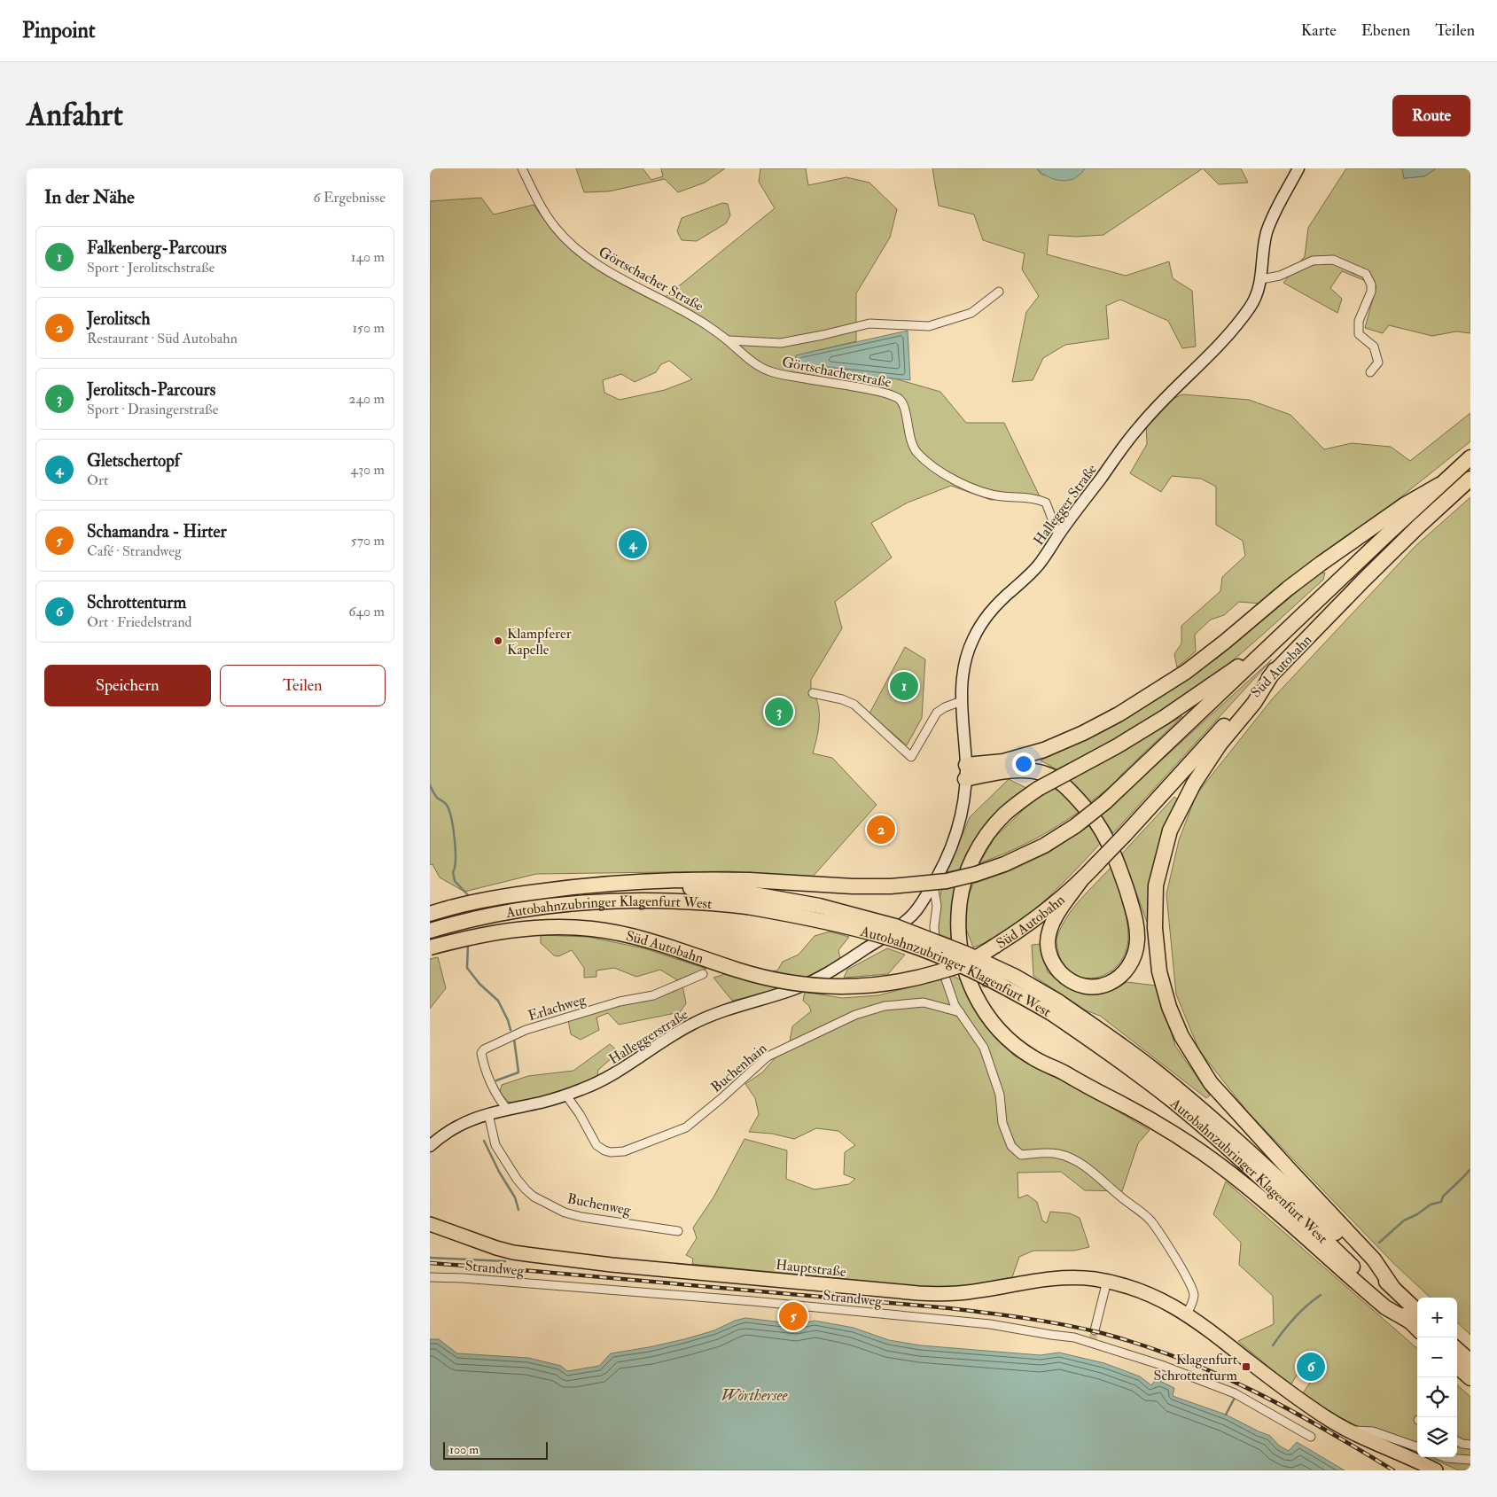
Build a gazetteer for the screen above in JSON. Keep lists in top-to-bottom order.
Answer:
{
  "streets": {
    "highway": ["Süd Autobahn", "Autobahnzubringer Klagenfurt West"],
    "main road": ["Hallegger Straße", "Halleggerstraße", "Hauptstraße"],
    "street": [
      "Görtschacher Straße",
      "Görtschacherstraße",
      "Erlachweg",
      "Buchenhain",
      "Buchenweg",
      "Strandweg"
    ]
  },
  "crossings": [
    ["Görtschacher Straße", "Görtschacherstraße"],
    ["Görtschacherstraße", "Hallegger Straße"],
    ["Hallegger Straße", "Halleggerstraße"],
    ["Süd Autobahn", "Autobahnzubringer Klagenfurt West"],
    ["Erlachweg", "Halleggerstraße"],
    ["Halleggerstraße", "Buchenhain"],
    ["Halleggerstraße", "Buchenweg"]
  ],
  "water": ["Wörthersee"],
  "places": {
    "other": ["Klampferer Kapelle"],
    "transit": ["Klagenfurt Schrottenturm"]
  },
  "scale_bar": "100 m",
  "page": {
    "header": "Pinpoint",
    "nav": ["Karte", "Ebenen", "Teilen"],
    "buttons": [
      "Route",
      ["Speichern", "Teilen"]
    ],
    "title": "Anfahrt",
    "heading": ["In der Nähe", "6 Ergebnisse"],
    "list": [
      {
        "mark": "1",
        "name": "Falkenberg-Parcours",
        "note": "Sport · Jerolitschstraße",
        "value": "140 m"
      },
      {
        "mark": "2",
        "name": "Jerolitsch",
        "note": "Restaurant · Süd Autobahn",
        "value": "150 m"
      },
      {
        "mark": "3",
        "name": "Jerolitsch-Parcours",
        "note": "Sport · Drasingerstraße",
        "value": "240 m"
      },
      {
        "mark": "4",
        "name": "Gletschertopf",
        "note": "Ort",
        "value": "430 m"
      },
      {
        "mark": "5",
        "name": "Schamandra - Hirter",
        "note": "Café · Strandweg",
        "value": "570 m"
      },
      {
        "mark": "6",
        "name": "Schrottenturm",
        "note": "Ort · Friedelstrand",
        "value": "640 m"
      }
    ],
    "pins": [
      "4",
      "1",
      "3",
      "2",
      "5",
      "6"
    ],
    "map_buttons": ["+", "−"],
    "scale": "100 m"
  }
}
